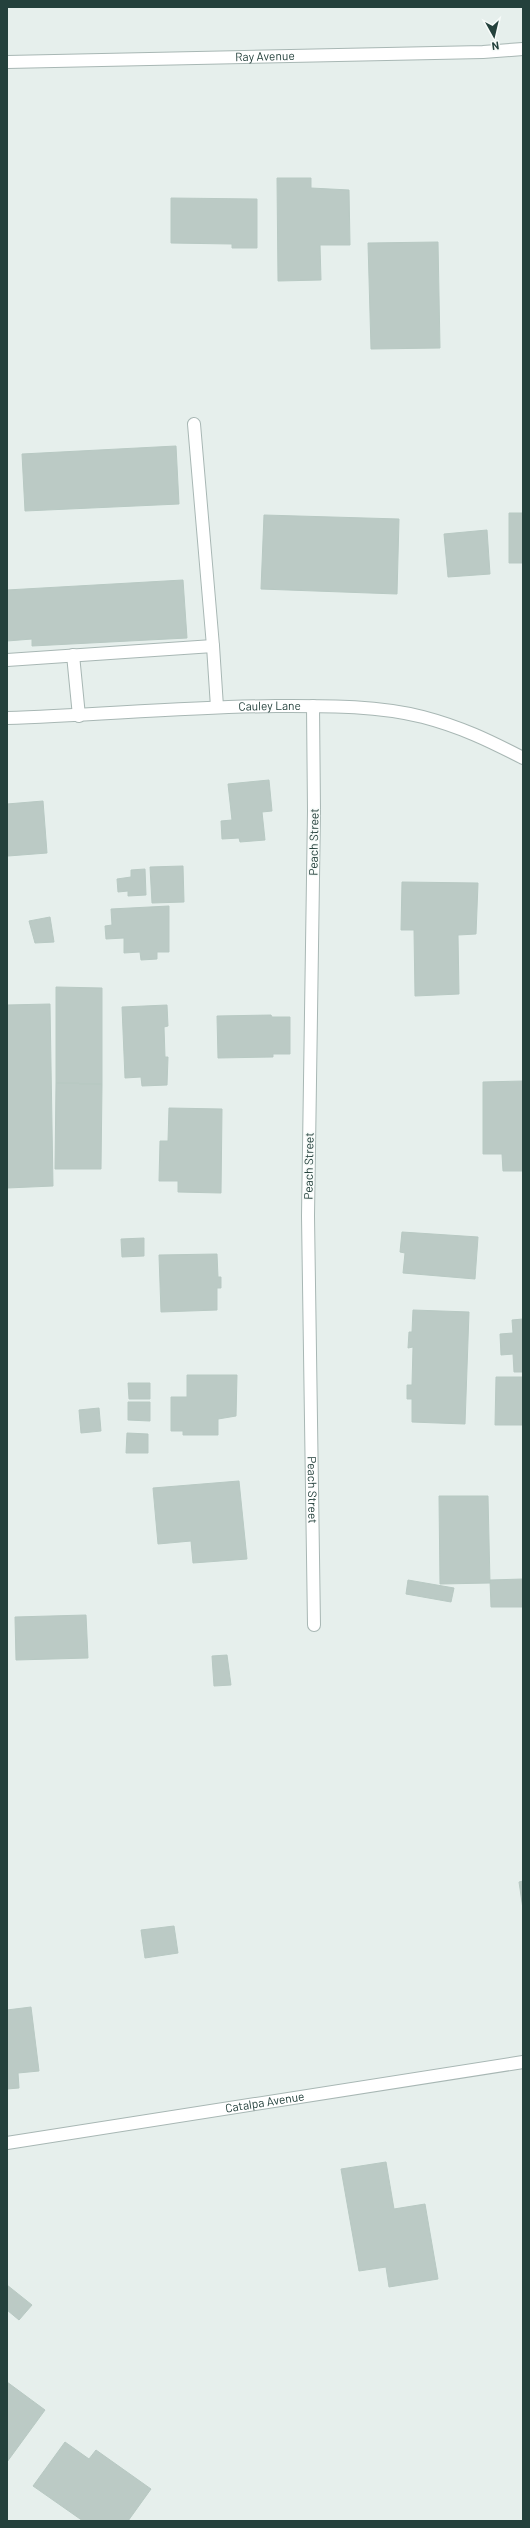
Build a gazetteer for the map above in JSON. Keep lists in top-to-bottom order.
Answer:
{
  "streets": {
    "street": [
      "Ray Avenue",
      "Cauley Lane",
      "Peach Street",
      "Catalpa Avenue"
    ]
  },
  "crossings": [
    ["Cauley Lane", "Peach Street"]
  ],
  "north": "bottom"
}
